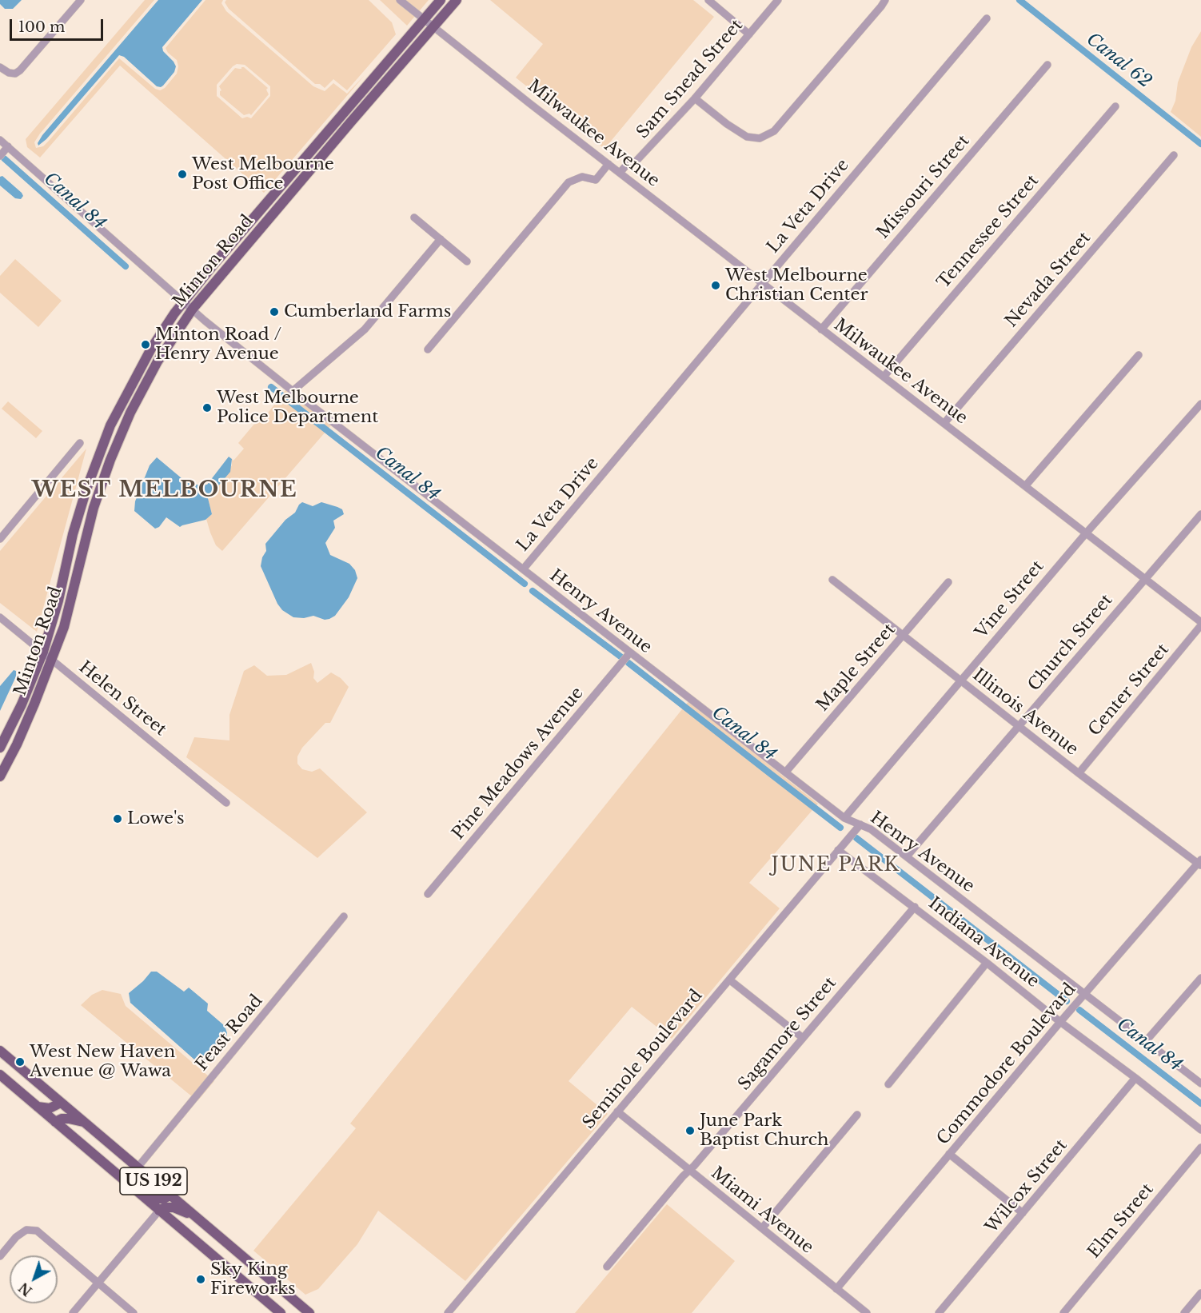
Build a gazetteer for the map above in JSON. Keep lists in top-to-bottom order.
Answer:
{
  "streets": {
    "main road": ["Minton Road", "US 192"],
    "street": [
      "Sam Snead Street",
      "Milwaukee Avenue",
      "Missouri Street",
      "La Veta Drive",
      "Tennessee Street",
      "Nevada Street",
      "Vine Street",
      "Henry Avenue",
      "Church Street",
      "Maple Street",
      "Center Street",
      "Helen Street",
      "Illinois Avenue",
      "Pine Meadows Avenue",
      "Indiana Avenue",
      "Feast Road",
      "Sagamore Street",
      "Seminole Boulevard",
      "Commodore Boulevard",
      "Wilcox Street",
      "Miami Avenue",
      "Elm Street"
    ]
  },
  "crossings": [
    ["Sam Snead Street", "Milwaukee Avenue"],
    ["Milwaukee Avenue", "Missouri Street"],
    ["Milwaukee Avenue", "La Veta Drive"],
    ["Milwaukee Avenue", "Tennessee Street"],
    ["Milwaukee Avenue", "Minton Road"],
    ["Milwaukee Avenue", "Nevada Street"],
    ["Milwaukee Avenue", "Vine Street"],
    ["Milwaukee Avenue", "Church Street"],
    ["Milwaukee Avenue", "Center Street"],
    ["La Veta Drive", "Henry Avenue"],
    ["Minton Road", "Henry Avenue"],
    ["Minton Road", "Helen Street"],
    ["Vine Street", "Henry Avenue"],
    ["Vine Street", "Illinois Avenue"],
    ["Henry Avenue", "Church Street"],
    ["Henry Avenue", "Maple Street"],
    ["Henry Avenue", "Pine Meadows Avenue"],
    ["Henry Avenue", "Seminole Boulevard"],
    ["Henry Avenue", "Commodore Boulevard"],
    ["Church Street", "Illinois Avenue"],
    ["Maple Street", "Illinois Avenue"],
    ["Center Street", "Illinois Avenue"],
    ["Illinois Avenue", "Commodore Boulevard"],
    ["Indiana Avenue", "Sagamore Street"],
    ["Indiana Avenue", "Seminole Boulevard"],
    ["Indiana Avenue", "Commodore Boulevard"],
    ["Indiana Avenue", "Wilcox Street"],
    ["Feast Road", "US 192"],
    ["Sagamore Street", "Miami Avenue"],
    ["Seminole Boulevard", "Miami Avenue"],
    ["Commodore Boulevard", "Miami Avenue"]
  ],
  "districts": ["WEST MELBOURNE", "JUNE PARK"],
  "water": ["Canal 62", "Canal 84"],
  "places": [
    "West Melbourne Post Office",
    "West Melbourne Christian Center",
    "Cumberland Farms",
    "Minton Road / Henry Avenue",
    "West Melbourne Police Department",
    "Lowe's",
    "West New Haven Avenue @ Wawa",
    "June Park Baptist Church",
    "Sky King Fireworks"
  ],
  "scale_bar": "100 m",
  "north": "bottom left"
}
